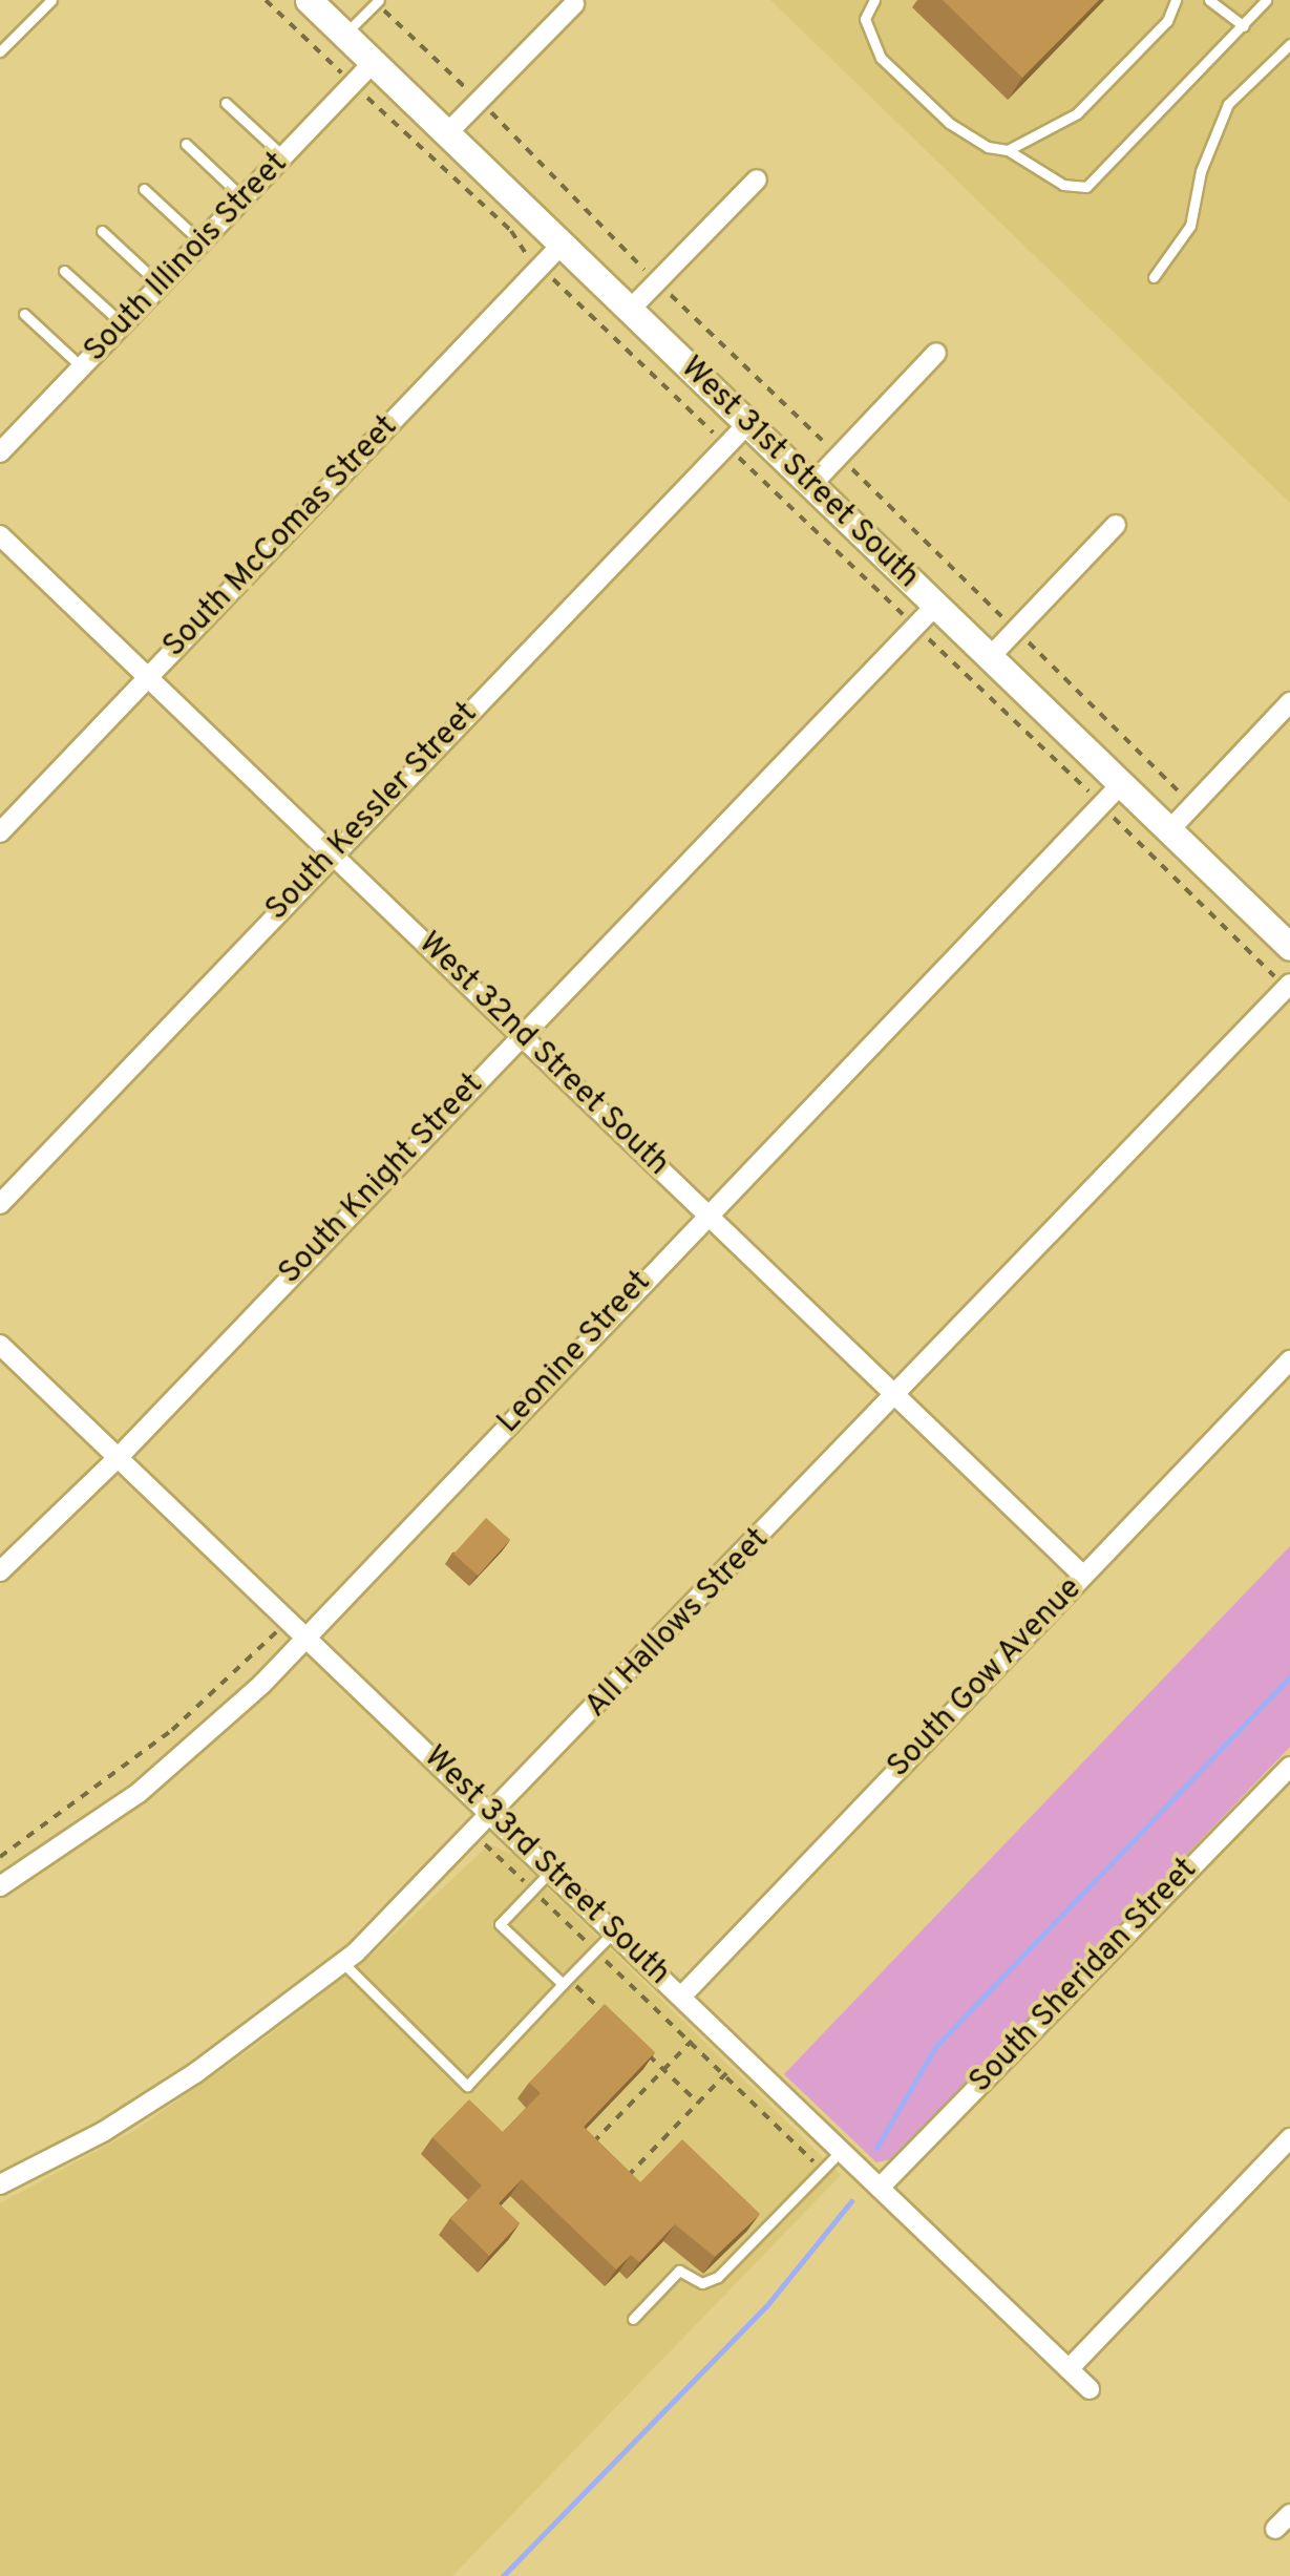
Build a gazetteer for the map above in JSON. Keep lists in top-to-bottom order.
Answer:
{
  "streets": {
    "street": [
      "South Illinois Street",
      "West 31st Street South",
      "South McComas Street",
      "South Kessler Street",
      "West 32nd Street South",
      "South Knight Street",
      "Leonine Street",
      "All Hallows Street",
      "South Gow Avenue",
      "West 33rd Street South",
      "South Sheridan Street"
    ]
  },
  "crossings": [
    ["South Illinois Street", "West 31st Street South"],
    ["West 31st Street South", "South McComas Street"],
    ["West 31st Street South", "South Kessler Street"],
    ["West 31st Street South", "South Knight Street"],
    ["West 31st Street South", "Leonine Street"],
    ["South McComas Street", "West 32nd Street South"],
    ["South Kessler Street", "West 32nd Street South"],
    ["West 32nd Street South", "South Knight Street"],
    ["West 32nd Street South", "Leonine Street"],
    ["West 32nd Street South", "All Hallows Street"],
    ["West 32nd Street South", "South Gow Avenue"],
    ["South Knight Street", "West 33rd Street South"],
    ["Leonine Street", "West 33rd Street South"],
    ["All Hallows Street", "West 33rd Street South"],
    ["South Gow Avenue", "West 33rd Street South"],
    ["West 33rd Street South", "South Sheridan Street"]
  ]
}
